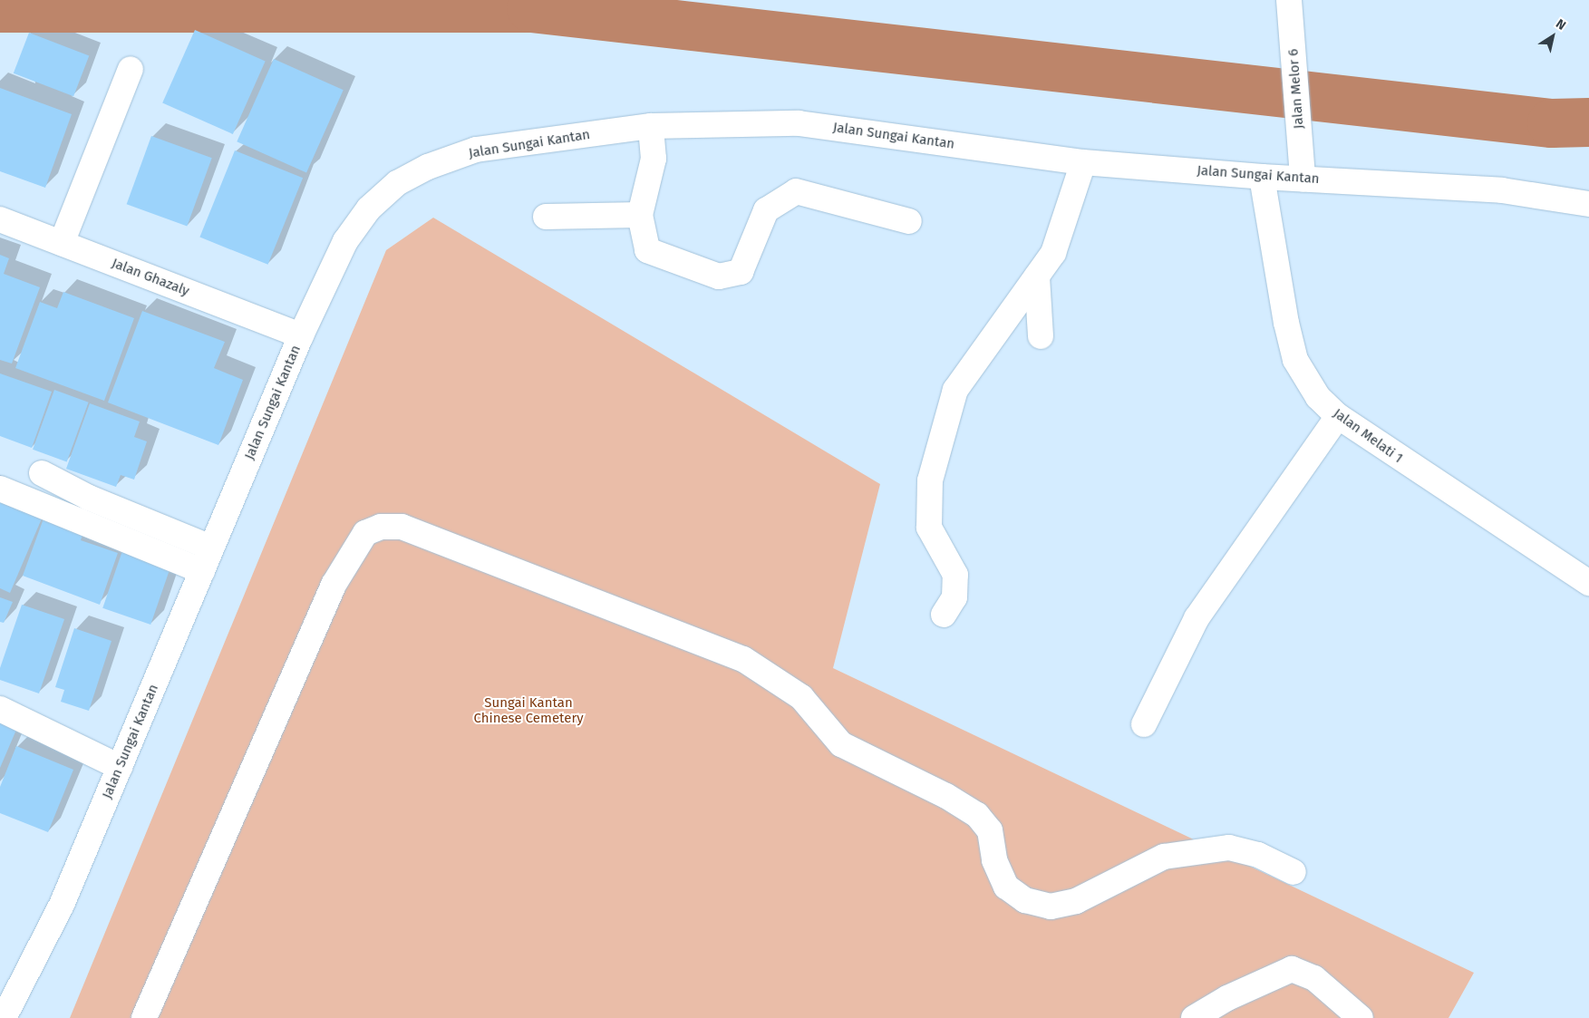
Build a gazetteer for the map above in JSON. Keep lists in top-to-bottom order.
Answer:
{
  "streets": {
    "street": [
      "Jalan Melor 6",
      "Jalan Sungai Kantan",
      "Jalan Ghazaly",
      "Jalan Melati 1"
    ]
  },
  "crossings": [
    ["Jalan Melor 6", "Jalan Sungai Kantan"],
    ["Jalan Sungai Kantan", "Jalan Ghazaly"],
    ["Jalan Sungai Kantan", "Jalan Melati 1"]
  ],
  "parks": ["Sungai Kantan Chinese Cemetery"],
  "north": "top right"
}
